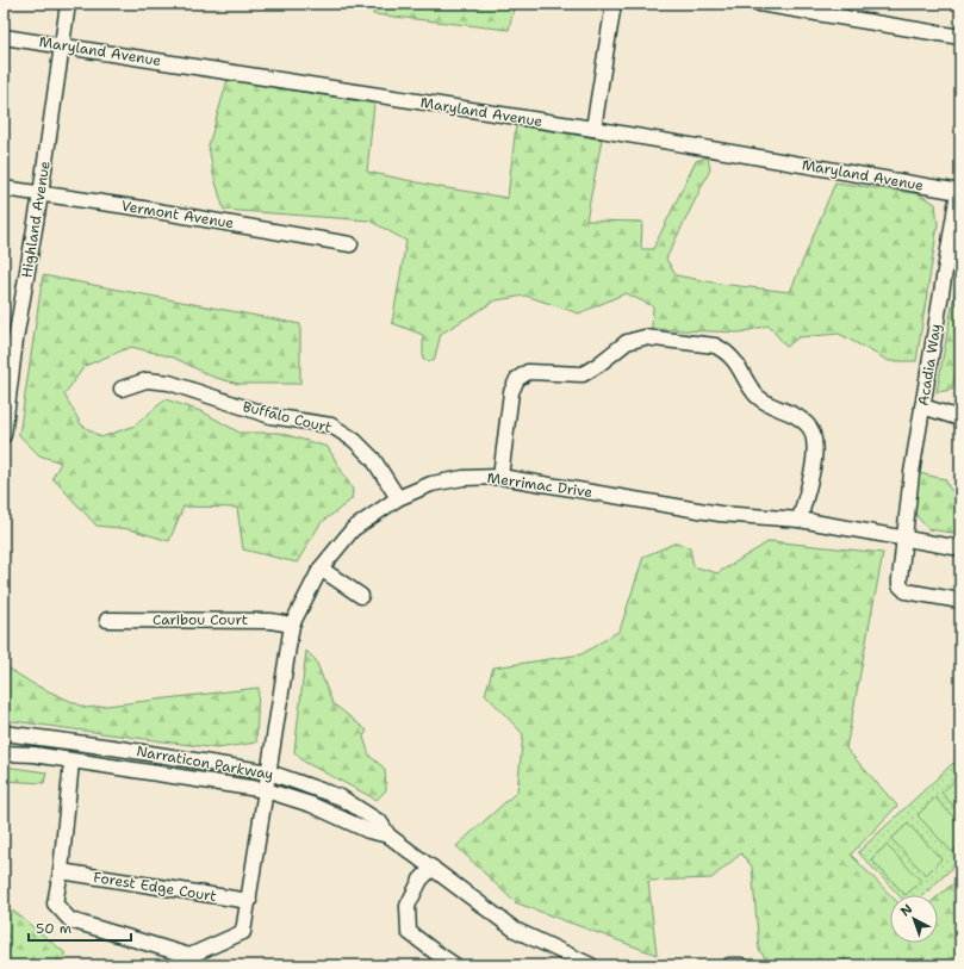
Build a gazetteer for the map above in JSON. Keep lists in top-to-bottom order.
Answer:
{
  "streets": {
    "street": [
      "Maryland Avenue",
      "Vermont Avenue",
      "Highland Avenue",
      "Acadia Way",
      "Buffalo Court",
      "Merrimac Drive",
      "Caribou Court",
      "Narraticon Parkway",
      "Forest Edge Court"
    ]
  },
  "crossings": [
    ["Maryland Avenue", "Highland Avenue"],
    ["Maryland Avenue", "Acadia Way"],
    ["Vermont Avenue", "Highland Avenue"],
    ["Acadia Way", "Merrimac Drive"],
    ["Buffalo Court", "Merrimac Drive"],
    ["Merrimac Drive", "Caribou Court"],
    ["Merrimac Drive", "Narraticon Parkway"]
  ],
  "scale_bar": "50 m",
  "north": "top left"
}
